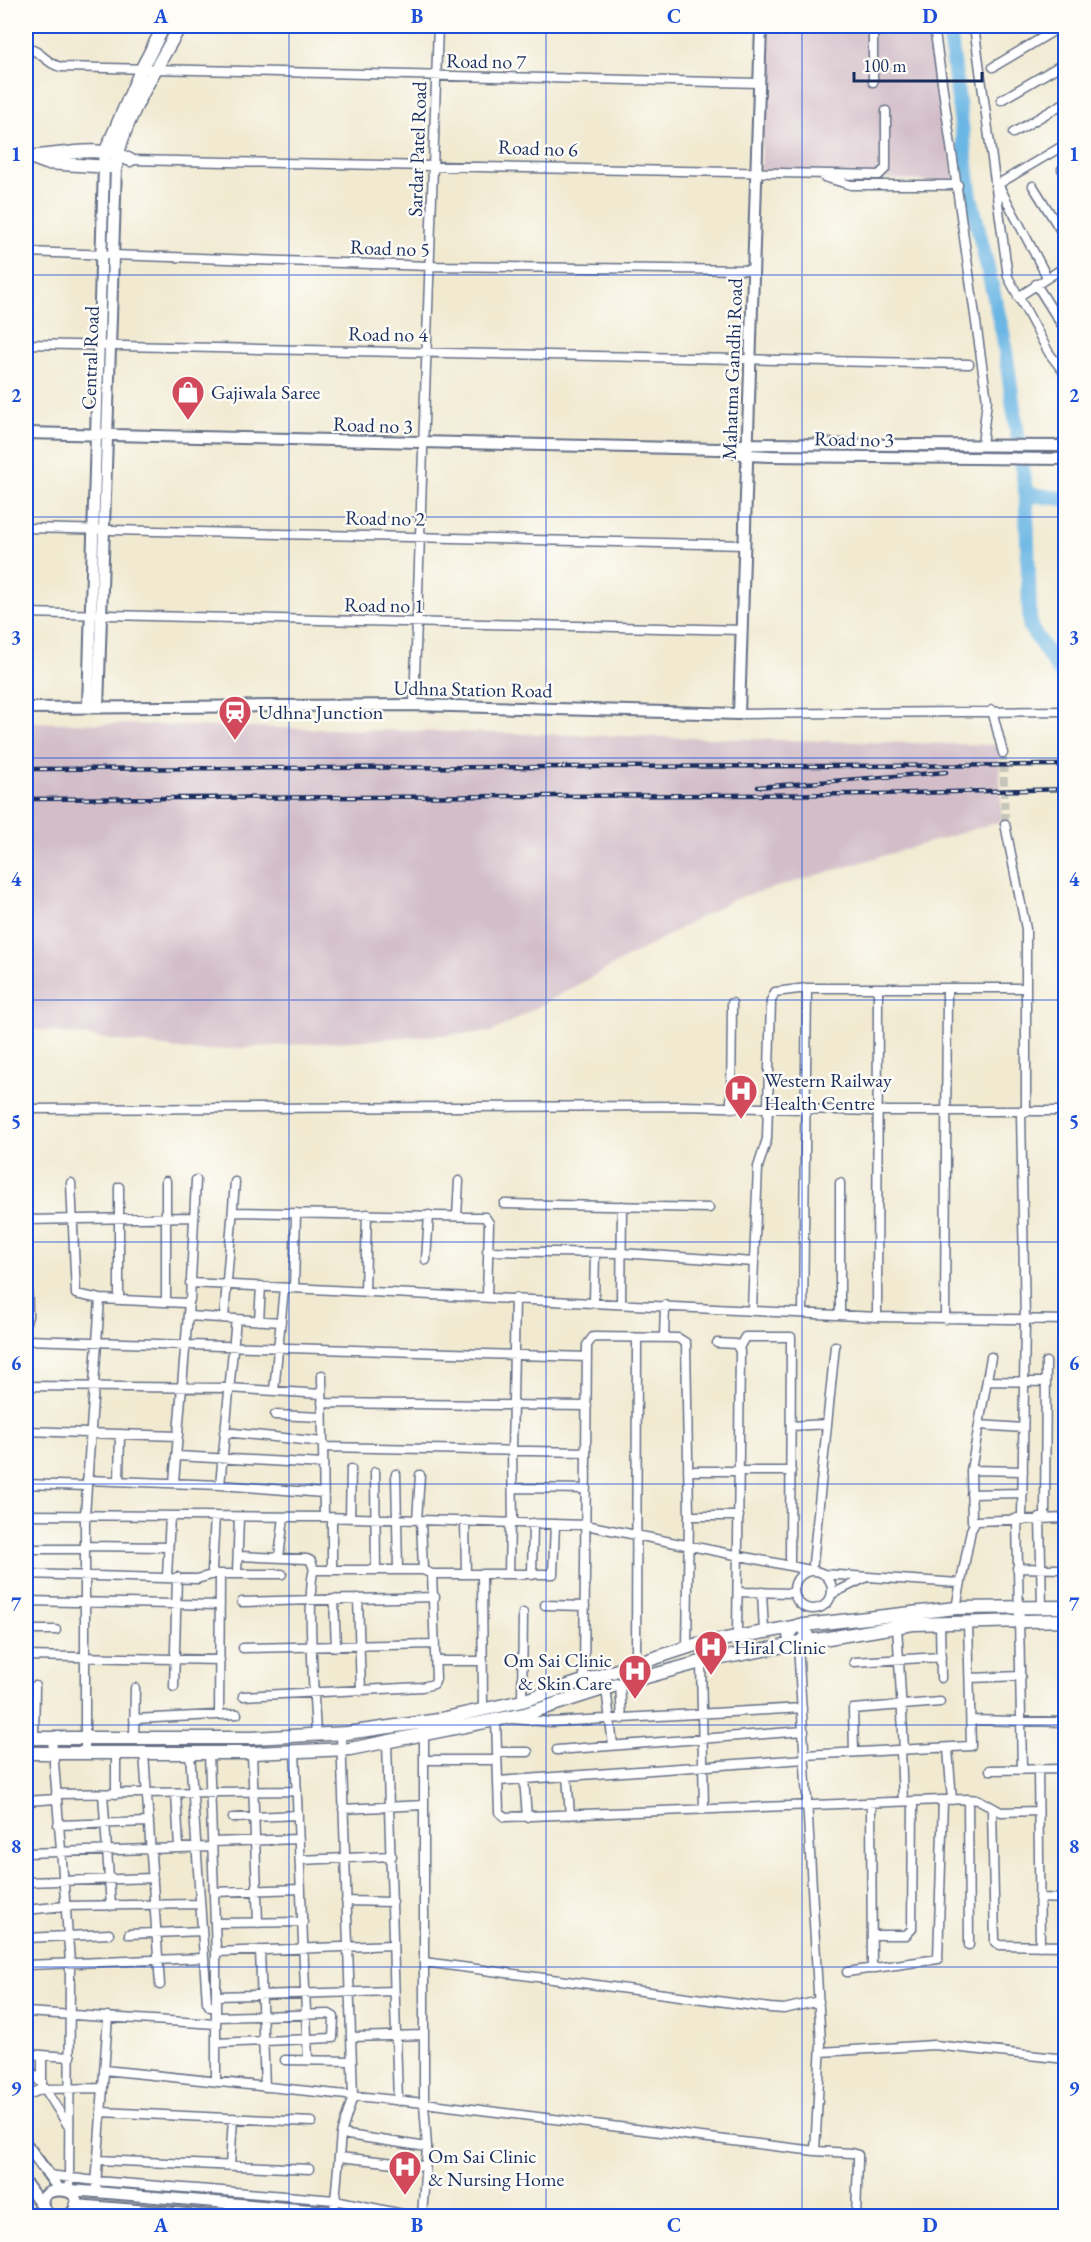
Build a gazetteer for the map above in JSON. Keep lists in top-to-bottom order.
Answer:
{
  "streets": {
    "main road": ["Road no 6", "Central Road"],
    "street": [
      "Road no 7",
      "Sardar Patel Road",
      "Road no 5",
      "Road no 4",
      "Mahatma Gandhi Road",
      "Road no 3",
      "Road no 2",
      "Road no 1",
      "Udhna Station Road"
    ]
  },
  "crossings": [
    ["Road no 7", "Sardar Patel Road"],
    ["Road no 7", "Central Road"],
    ["Road no 7", "Mahatma Gandhi Road"],
    ["Road no 6", "Sardar Patel Road"],
    ["Road no 6", "Central Road"],
    ["Road no 6", "Mahatma Gandhi Road"],
    ["Sardar Patel Road", "Road no 5"],
    ["Sardar Patel Road", "Road no 4"],
    ["Sardar Patel Road", "Road no 3"],
    ["Sardar Patel Road", "Road no 2"],
    ["Sardar Patel Road", "Road no 1"],
    ["Sardar Patel Road", "Udhna Station Road"],
    ["Road no 5", "Central Road"],
    ["Road no 5", "Mahatma Gandhi Road"],
    ["Road no 4", "Central Road"],
    ["Road no 4", "Mahatma Gandhi Road"],
    ["Central Road", "Road no 3"],
    ["Central Road", "Road no 2"],
    ["Central Road", "Road no 1"],
    ["Central Road", "Udhna Station Road"],
    ["Mahatma Gandhi Road", "Road no 3"],
    ["Mahatma Gandhi Road", "Road no 2"],
    ["Mahatma Gandhi Road", "Road no 1"],
    ["Mahatma Gandhi Road", "Udhna Station Road"]
  ],
  "places": {
    "shop": ["Gajiwala Saree"],
    "station": ["Udhna Junction"],
    "hospital": [
      "Western Railway Health Centre",
      "Hiral Clinic",
      "Om Sai Clinic & Skin Care",
      "Om Sai Clinic & Nursing Home"
    ]
  },
  "scale_bar": "100 m",
  "grid": {
    "columns": [
      "A",
      "B",
      "C",
      "D"
    ],
    "rows": [
      "1",
      "2",
      "3",
      "4",
      "5",
      "6",
      "7",
      "8",
      "9"
    ]
  }
}
